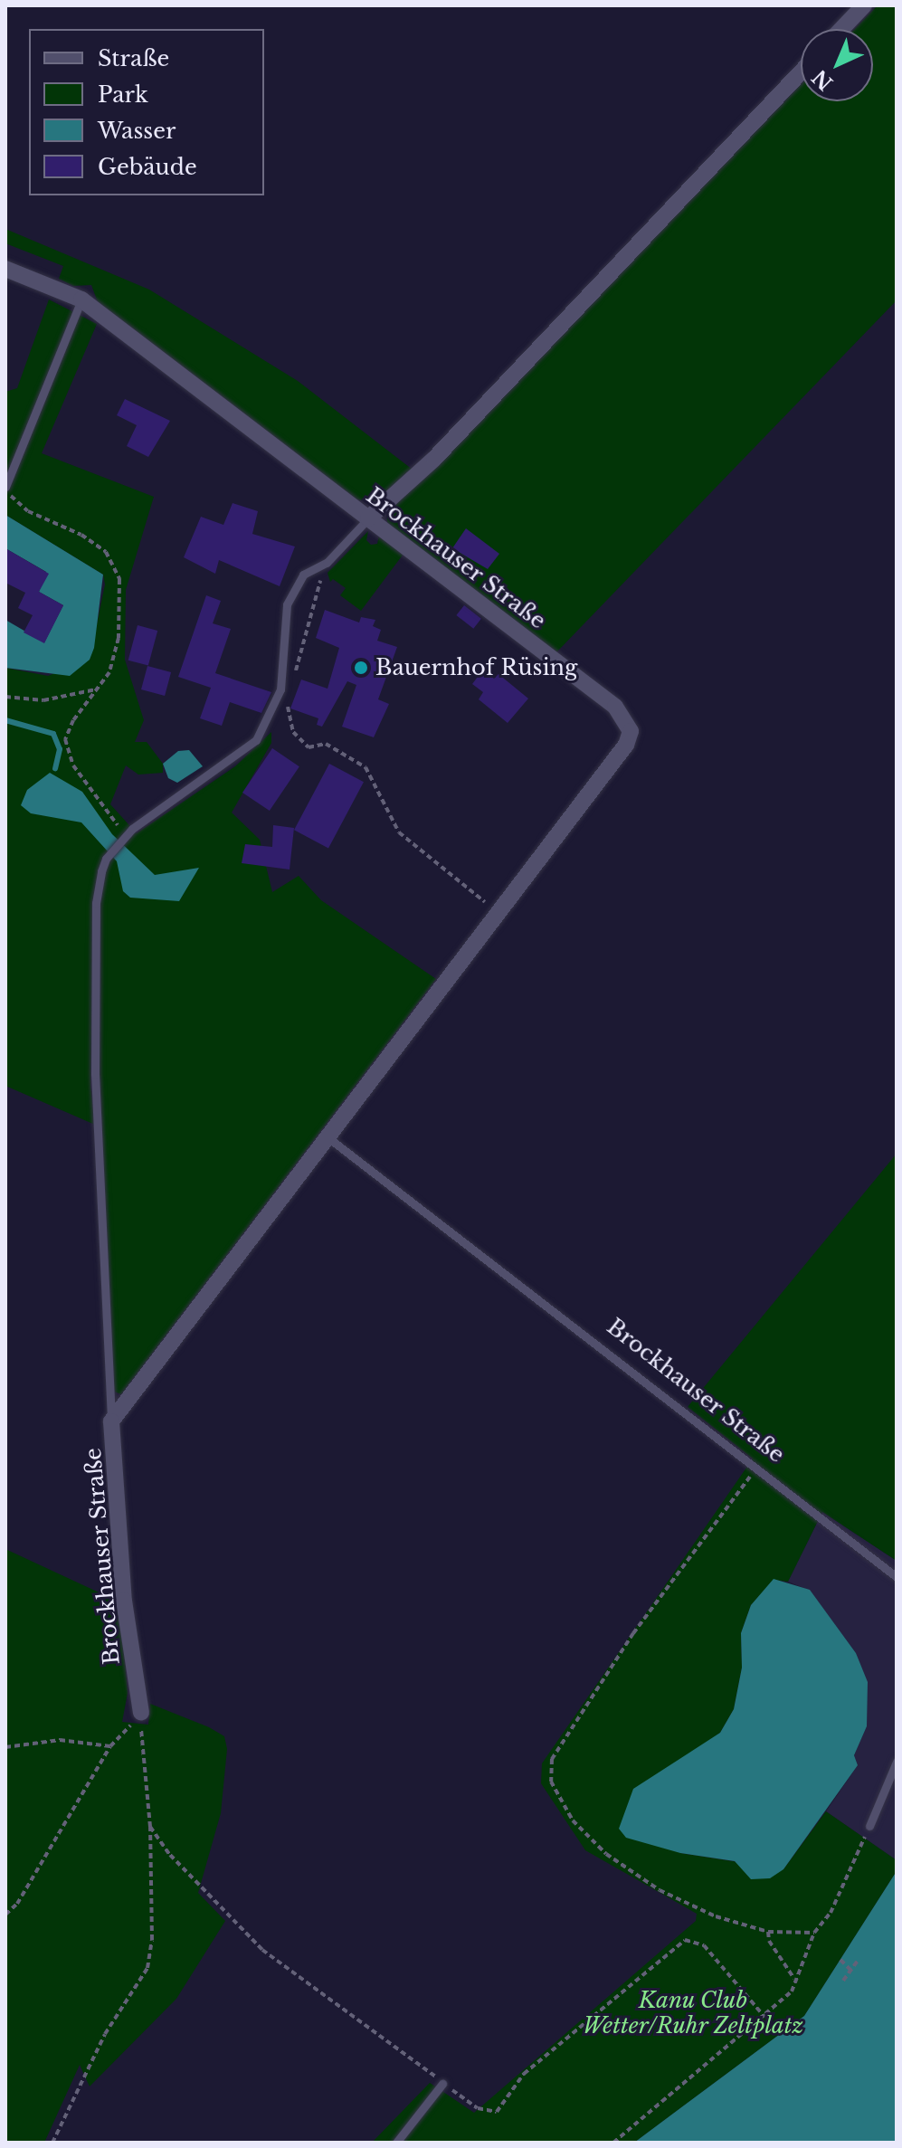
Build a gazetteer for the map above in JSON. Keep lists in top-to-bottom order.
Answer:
{
  "streets": {
    "street": ["Brockhauser Straße"]
  },
  "parks": ["Kanu Club Wetter/Ruhr Zeltplatz"],
  "places": ["Bauernhof Rüsing"],
  "legend": [
    "Straße",
    "Park",
    "Wasser",
    "Gebäude"
  ],
  "north": "bottom left"
}
